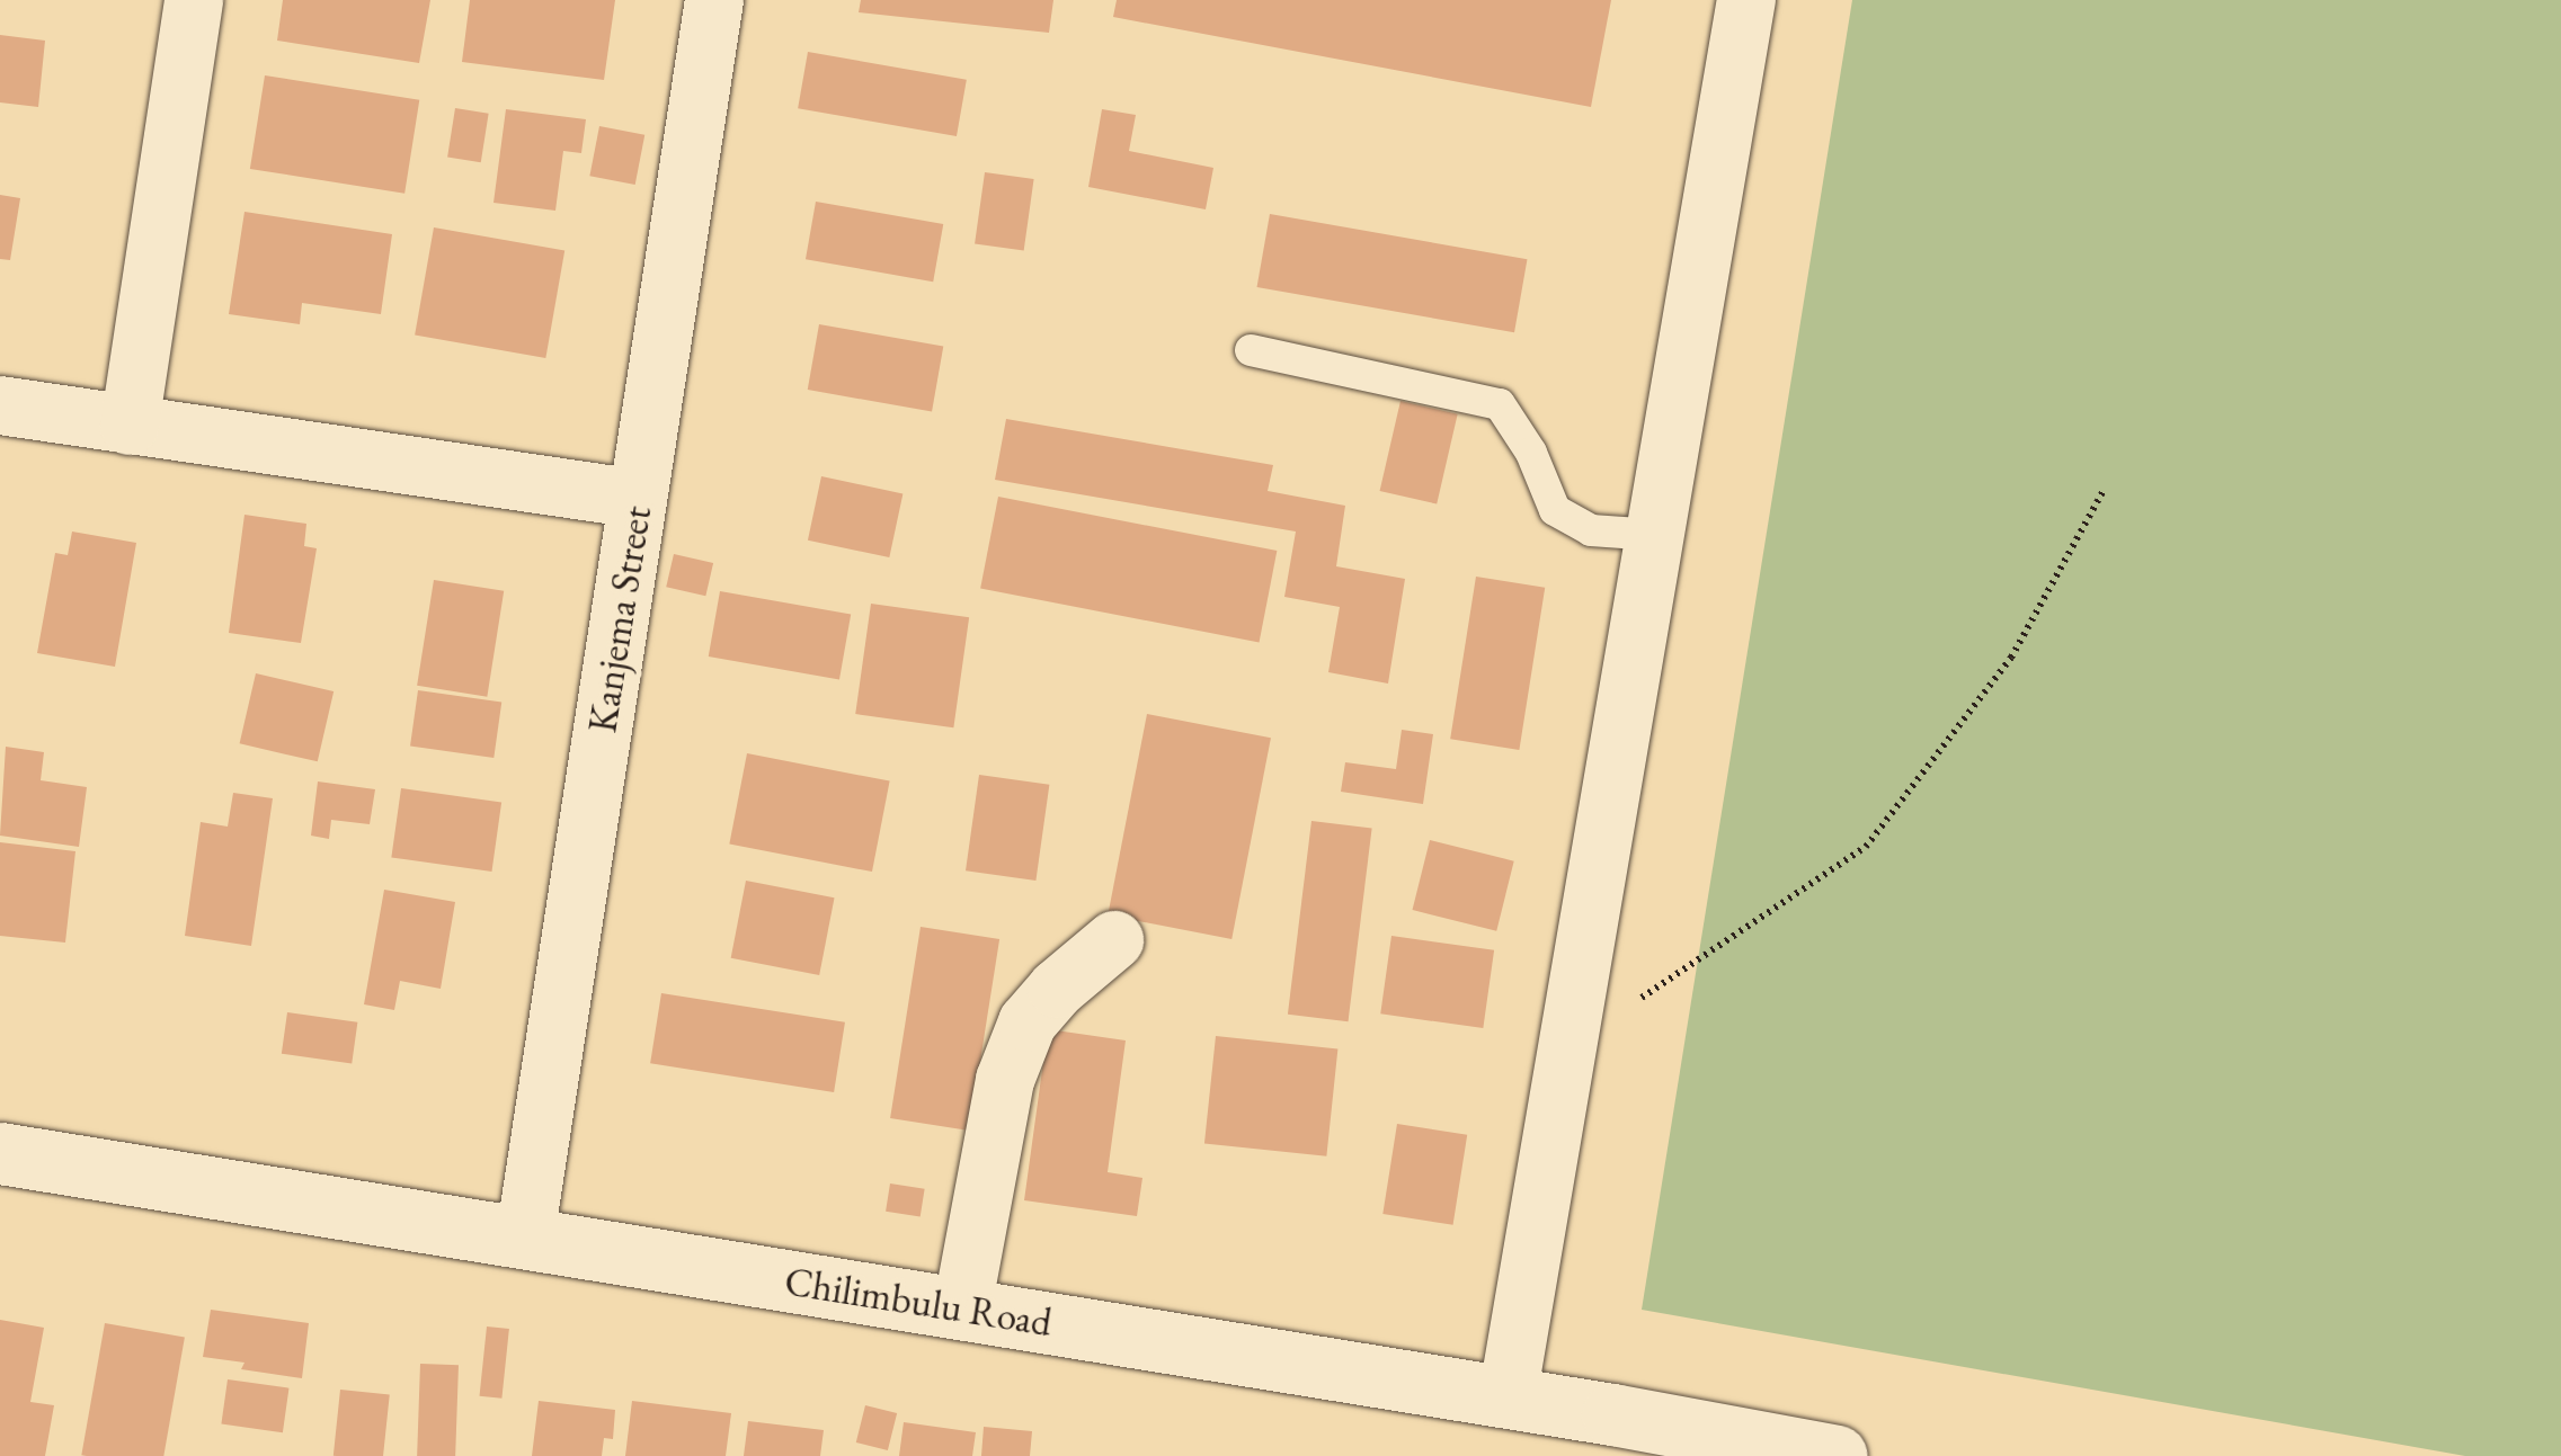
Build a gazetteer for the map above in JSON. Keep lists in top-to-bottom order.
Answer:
{
  "streets": {
    "main road": ["Chilimbulu Road"],
    "street": ["Kanjema Street"]
  },
  "crossings": [
    ["Kanjema Street", "Chilimbulu Road"]
  ]
}
